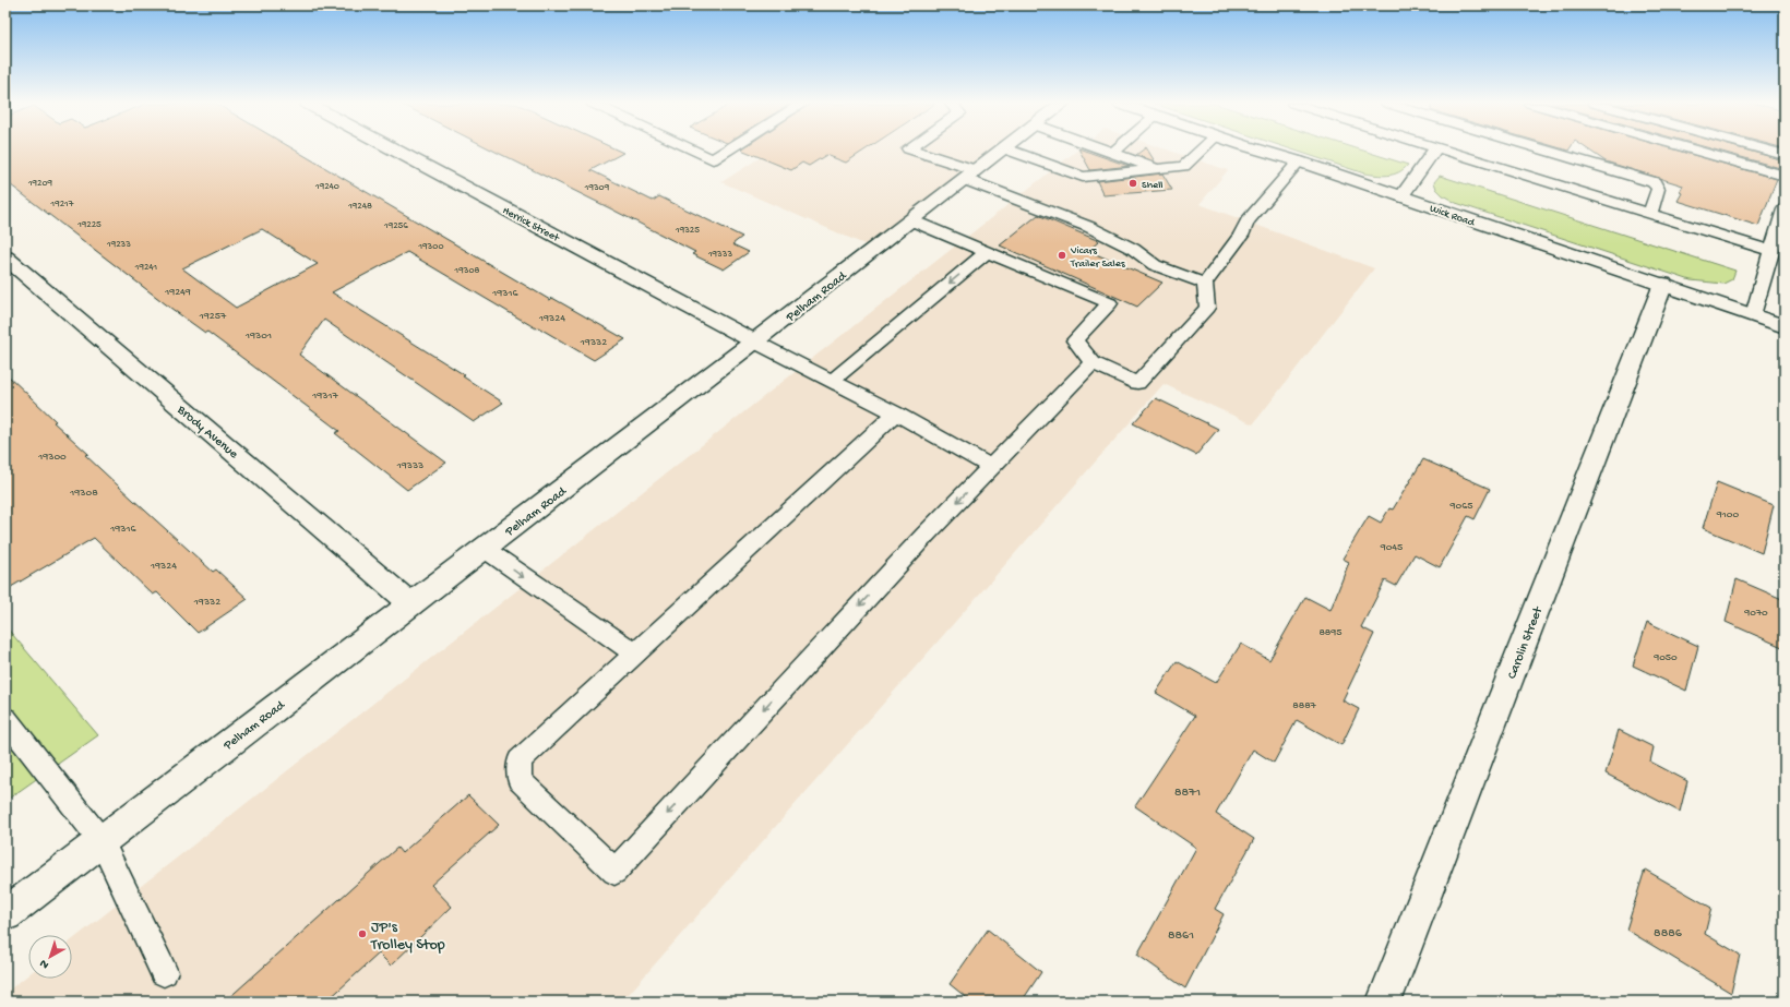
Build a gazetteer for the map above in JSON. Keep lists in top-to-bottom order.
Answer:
{
  "streets": {
    "street": [
      "Wick Road",
      "Herrick Street",
      "Pelham Road",
      "Brody Avenue",
      "Carolin Street"
    ]
  },
  "crossings": [
    ["Wick Road", "Carolin Street"],
    ["Herrick Street", "Pelham Road"],
    ["Pelham Road", "Brody Avenue"]
  ],
  "places": ["Shell", "Vicars Trailer Sales", "JP's Trolley Stop"],
  "house_numbers": [
    "19209",
    "19240",
    "19309",
    "19217",
    "19248",
    "19225",
    "19256",
    "19325",
    "19233",
    "19300",
    "19333",
    "19241",
    "19308",
    "19249",
    "19316",
    "19257",
    "19324",
    "19301",
    "19332",
    "19317",
    "19300",
    "19333",
    "19308",
    "9065",
    "9100",
    "19316",
    "9045",
    "19324",
    "19332",
    "9070",
    "8895",
    "9050",
    "8887",
    "8871",
    "8886",
    "8861"
  ],
  "north": "bottom left"
}
